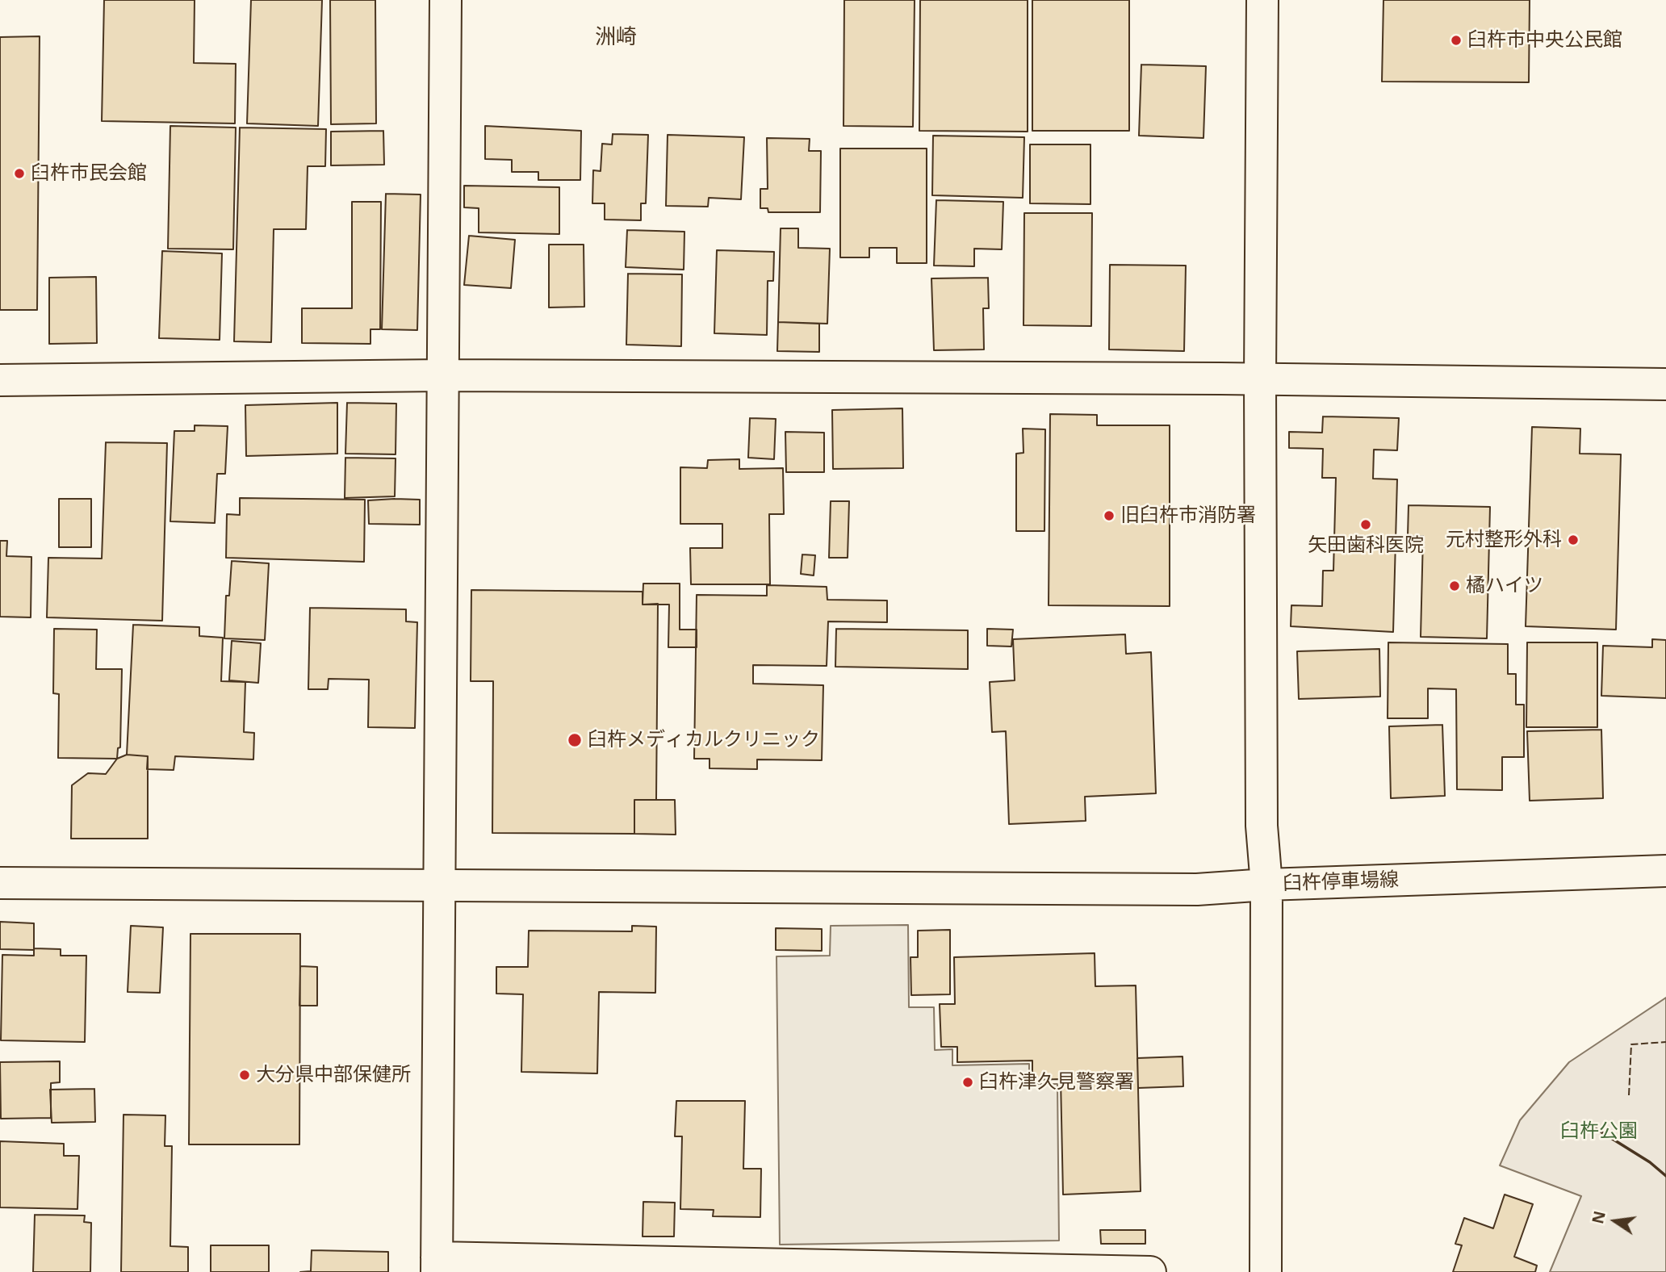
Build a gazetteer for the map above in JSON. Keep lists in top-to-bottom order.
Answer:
{
  "streets": {
    "street": ["臼杵停車場線"]
  },
  "districts": ["洲崎"],
  "parks": ["臼杵公園"],
  "places": [
    "臼杵市中央公民館",
    "臼杵市民会館",
    "旧臼杵市消防署",
    "矢田歯科医院",
    "元村整形外科",
    "橘ハイツ",
    "臼杵メディカルクリニック",
    "大分県中部保健所",
    "臼杵津久見警察署"
  ],
  "north": "left"
}
